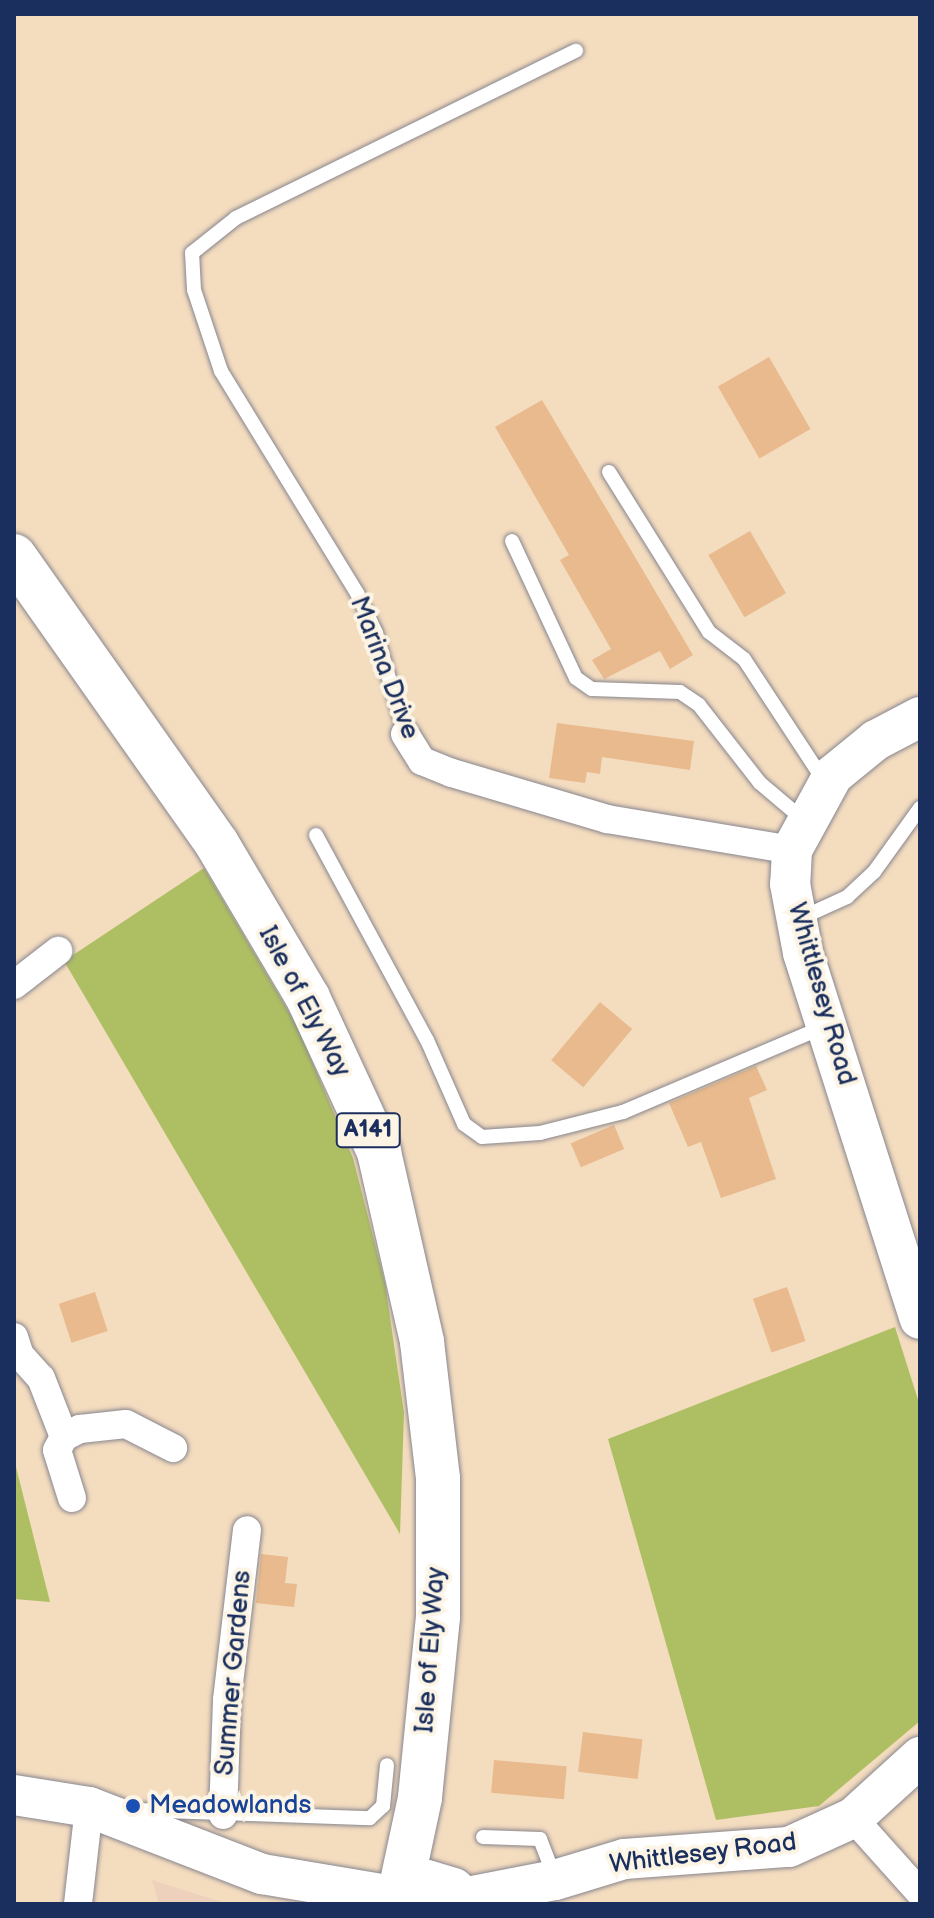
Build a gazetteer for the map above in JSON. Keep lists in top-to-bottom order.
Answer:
{
  "streets": {
    "highway": ["Isle of Ely Way", "A141"],
    "street": ["Marina Drive", "Whittlesey Road", "Summer Gardens"]
  },
  "crossings": [
    ["Marina Drive", "Whittlesey Road"],
    ["Whittlesey Road", "Isle of Ely Way"]
  ],
  "places": ["Meadowlands"]
}
